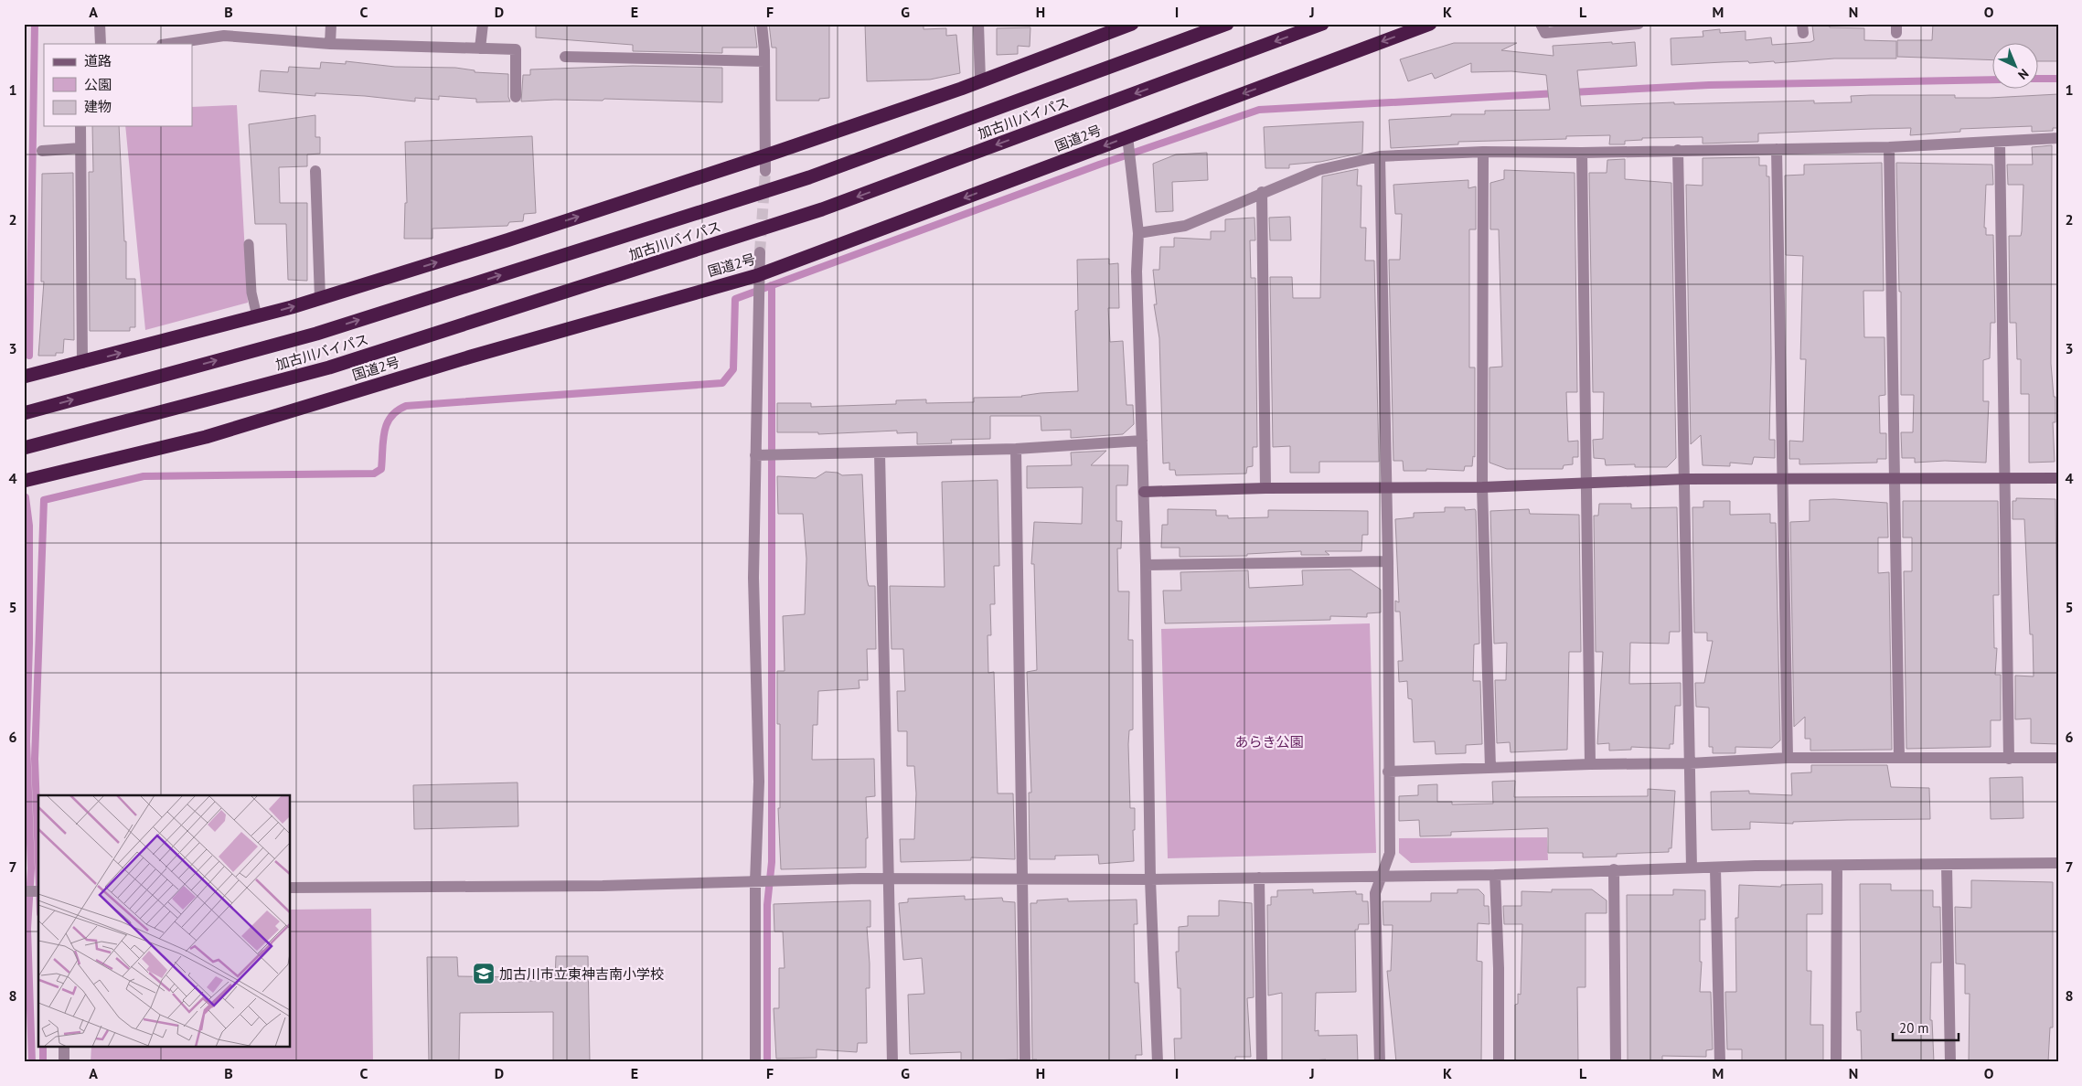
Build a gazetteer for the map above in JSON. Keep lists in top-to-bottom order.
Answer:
{
  "streets": {
    "highway": ["加古川バイパス", "国道2号"]
  },
  "parks": ["あらき公園"],
  "places": {
    "school or university": ["加古川市立東神吉南小学校"]
  },
  "legend": ["道路", "公園", "建物"],
  "scale_bar": "20 m",
  "north": "bottom right",
  "grid": {
    "columns": [
      "A",
      "B",
      "C",
      "D",
      "E",
      "F",
      "G",
      "H",
      "I",
      "J",
      "K",
      "L",
      "M",
      "N",
      "O"
    ],
    "rows": [
      "1",
      "2",
      "3",
      "4",
      "5",
      "6",
      "7",
      "8"
    ]
  }
}
